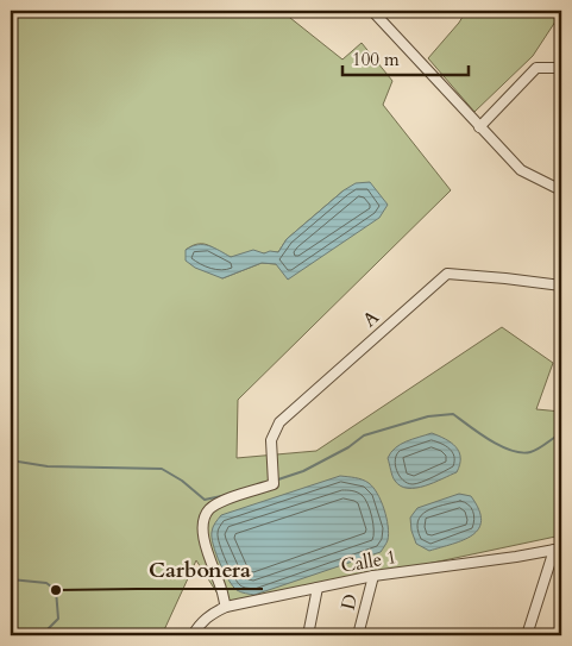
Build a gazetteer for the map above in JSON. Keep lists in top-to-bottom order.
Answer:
{
  "streets": {
    "street": ["A", "Calle 1", "D"]
  },
  "crossings": [
    ["A", "Calle 1"],
    ["Calle 1", "D"]
  ],
  "places": ["Carbonera"],
  "scale_bar": "100 m"
}
